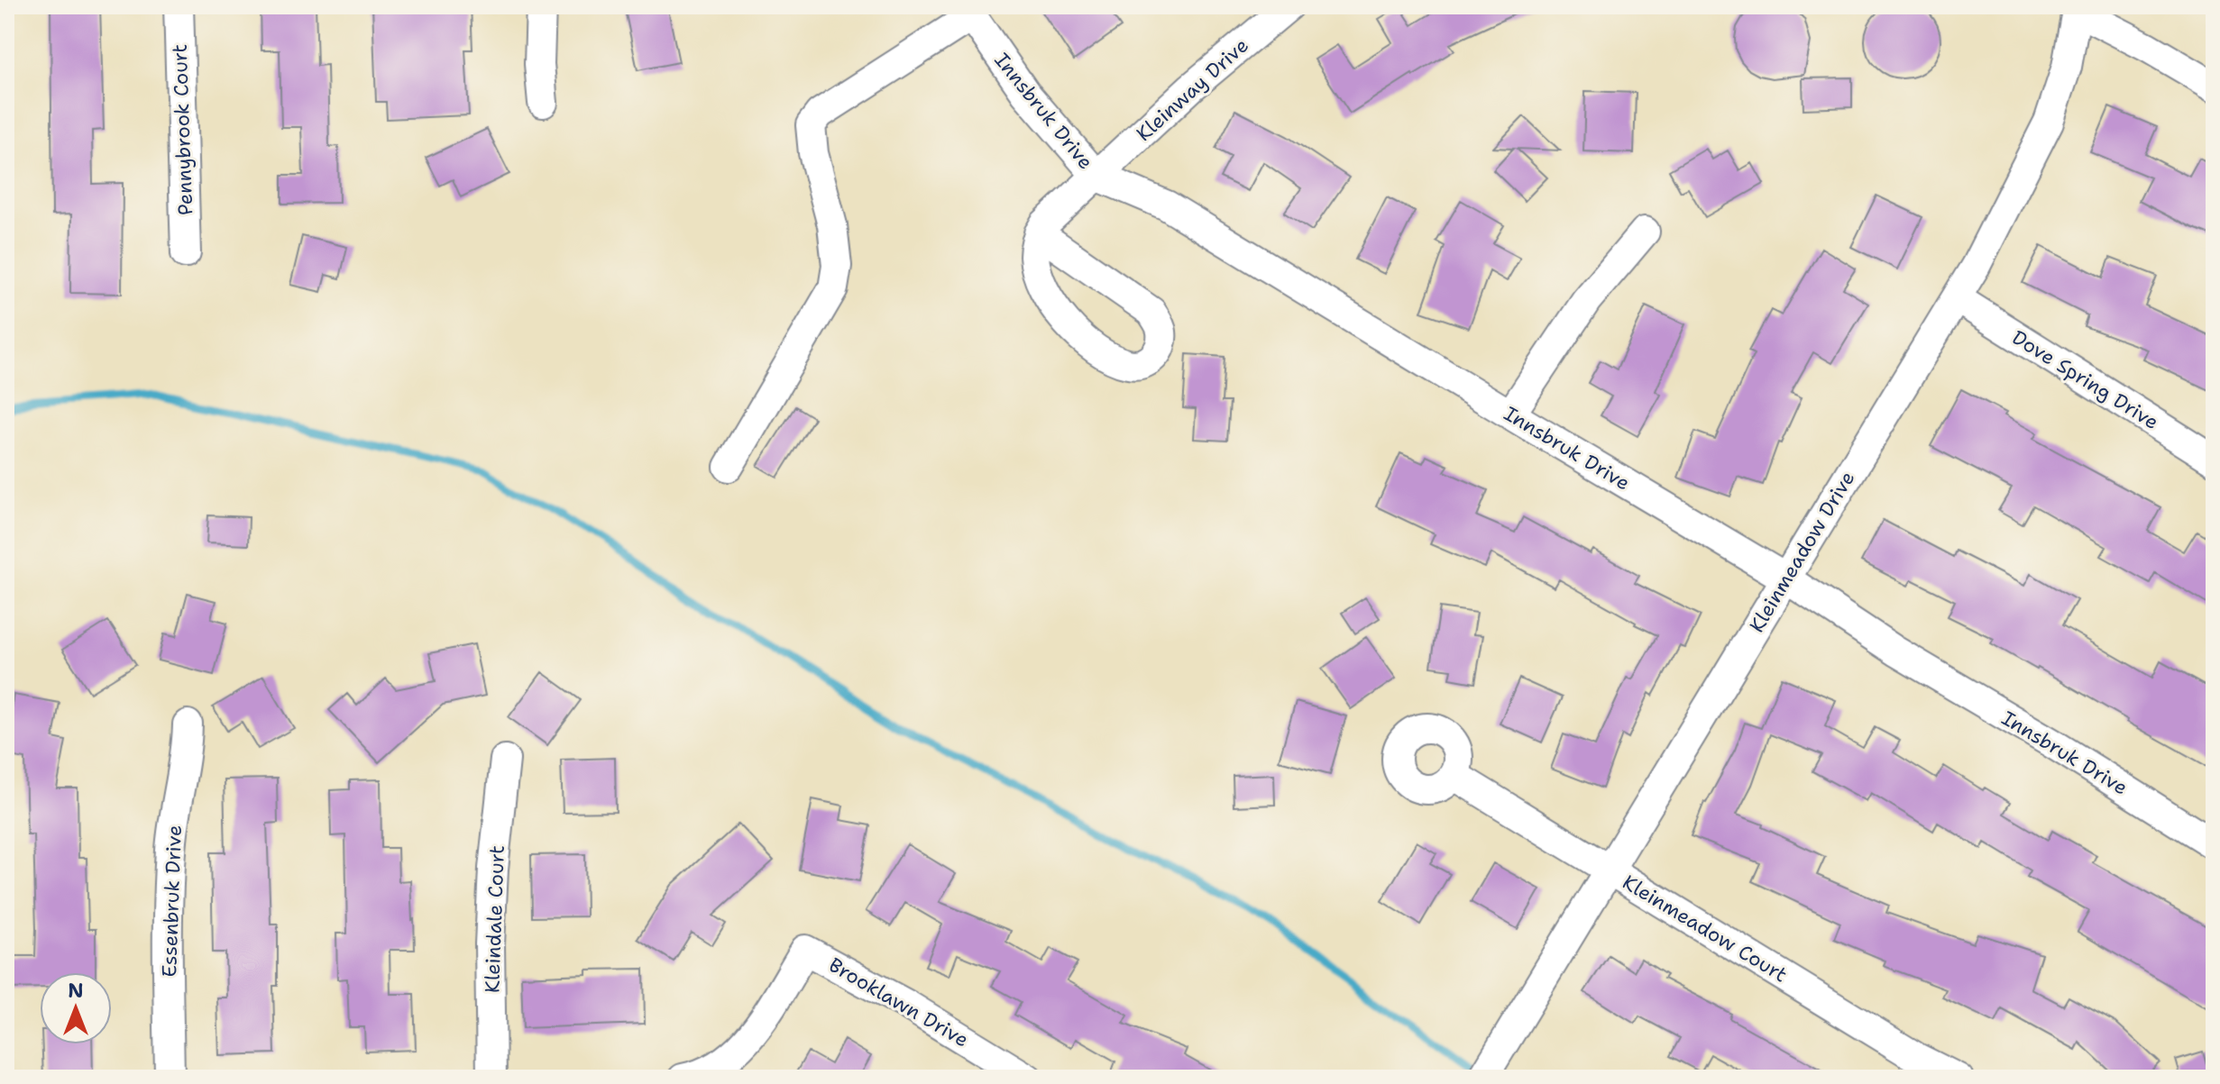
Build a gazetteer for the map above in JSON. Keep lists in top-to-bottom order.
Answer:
{
  "streets": {
    "street": [
      "Kleinway Drive",
      "Innsbruk Drive",
      "Pennybrook Court",
      "Dove Spring Drive",
      "Kleinmeadow Drive",
      "Essenbruk Drive",
      "Kleindale Court",
      "Kleinmeadow Court",
      "Brooklawn Drive"
    ]
  },
  "crossings": [
    ["Kleinway Drive", "Innsbruk Drive"],
    ["Innsbruk Drive", "Kleinmeadow Drive"],
    ["Dove Spring Drive", "Kleinmeadow Drive"],
    ["Kleinmeadow Drive", "Kleinmeadow Court"]
  ],
  "north": "top"
}
